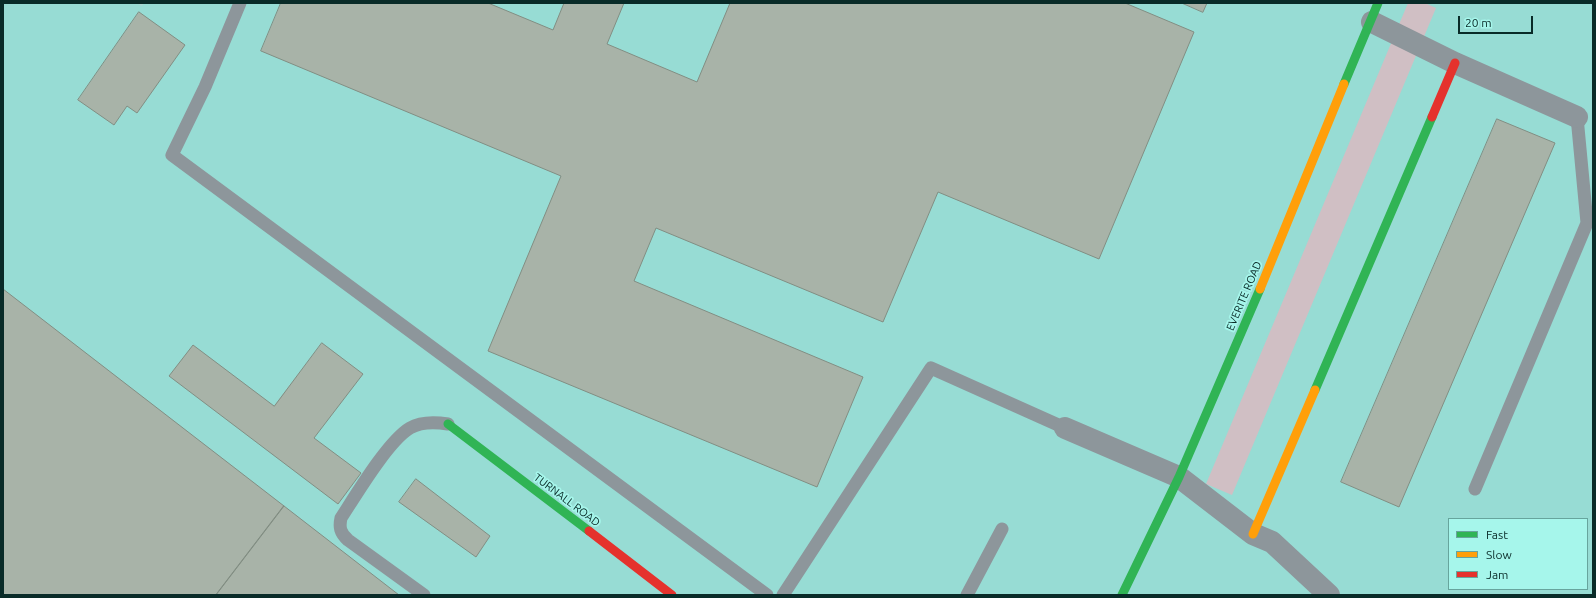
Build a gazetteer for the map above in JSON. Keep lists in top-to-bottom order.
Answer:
{
  "streets": {
    "street": ["EVERITE ROAD", "TURNALL ROAD"]
  },
  "legend": ["Fast", "Slow", "Jam"],
  "scale_bar": "20 m"
}
